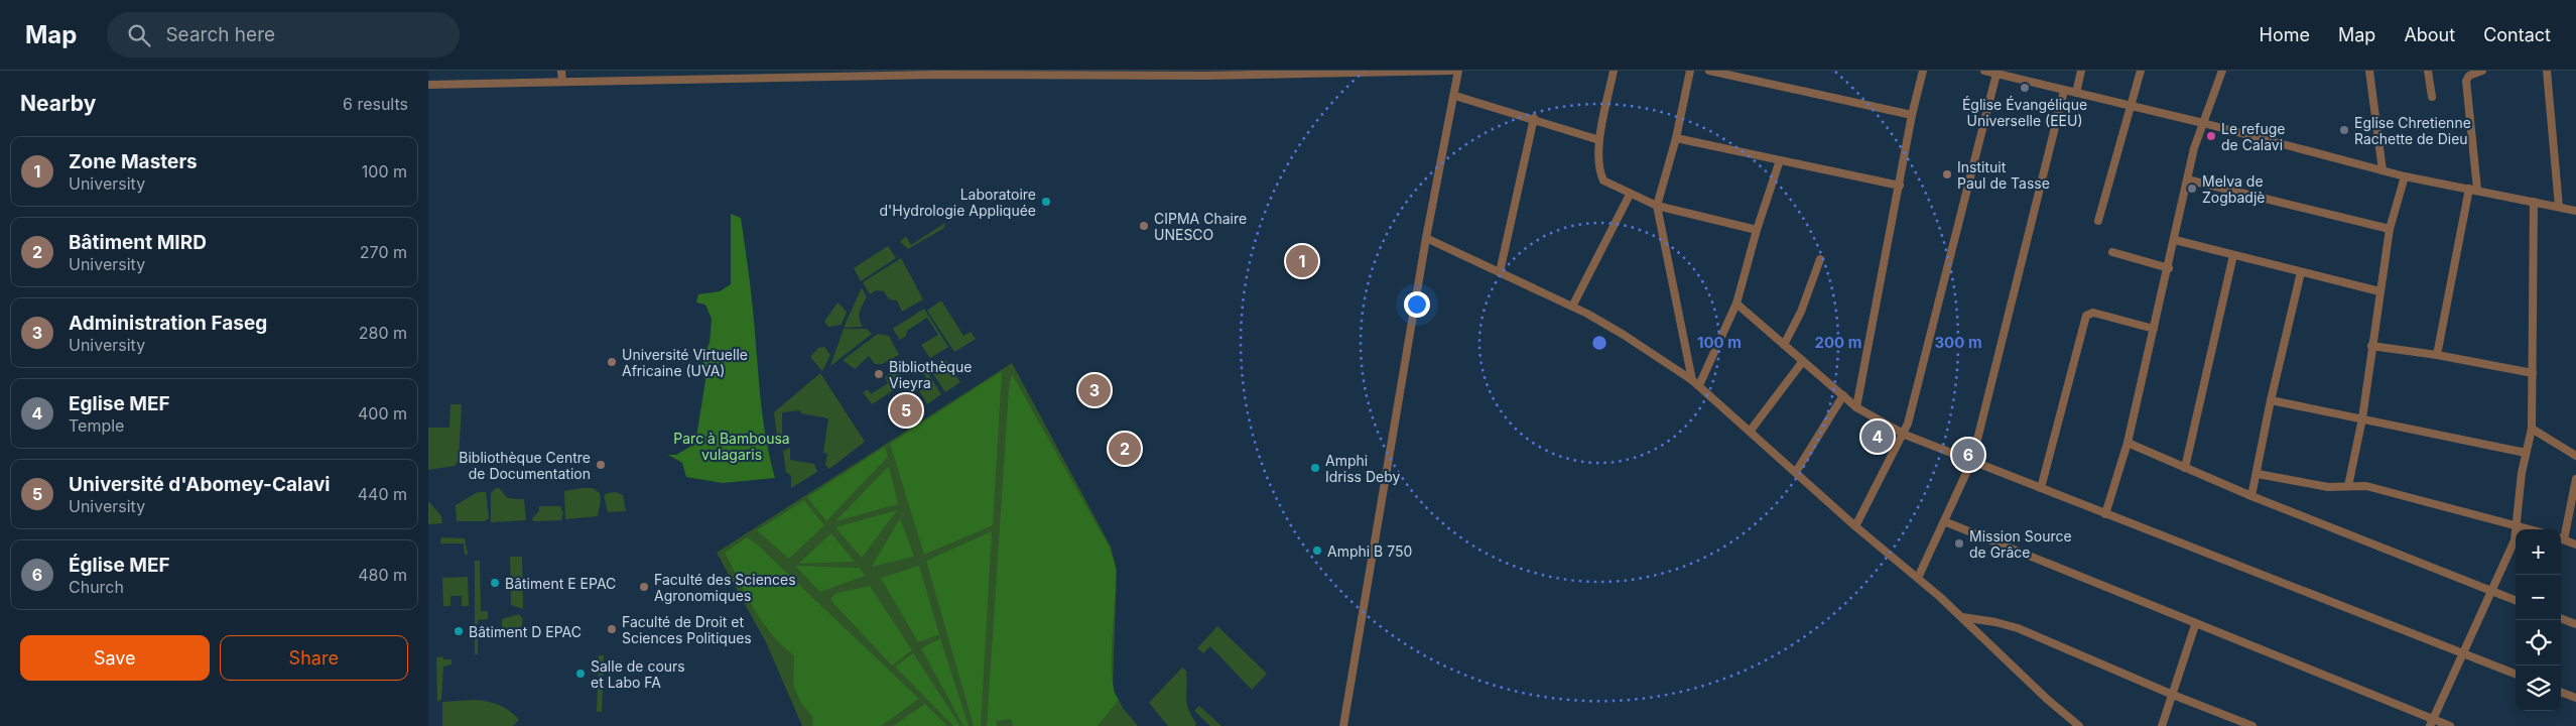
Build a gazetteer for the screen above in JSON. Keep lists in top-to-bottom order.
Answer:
{
  "parks": ["Parc à Bambousa vulagaris"],
  "places": [
    "Église Évangélique Universelle (EEU)",
    "Eglise Chretienne Rachette de Dieu",
    "Le refuge de Calavi",
    "Instituit Paul de Tasse",
    "Melva de Zogbadjè",
    "Laboratoire d'Hydrologie Appliquée",
    "CIPMA Chaire UNESCO",
    "Université Virtuelle Africaine (UVA)",
    "Bibliothèque Vieyra",
    "Bibliothèque Centre de Documentation",
    "Amphi Idriss Deby",
    "Mission Source de Grâce",
    "Amphi B 750",
    "Bâtiment E EPAC",
    "Faculté des Sciences Agronomiques",
    "Faculté de Droit et Sciences Politiques",
    "Bâtiment D EPAC",
    "Salle de cours et Labo FA"
  ],
  "page": {
    "header": "Map",
    "search": "Search here",
    "nav": [
      "Home",
      "Map",
      "About",
      "Contact"
    ],
    "heading": ["Nearby", "6 results"],
    "list": [
      {
        "mark": "1",
        "name": "Zone Masters",
        "note": "University",
        "value": "100 m"
      },
      {
        "mark": "2",
        "name": "Bâtiment MIRD",
        "note": "University",
        "value": "270 m"
      },
      {
        "mark": "3",
        "name": "Administration Faseg",
        "note": "University",
        "value": "280 m"
      },
      {
        "mark": "4",
        "name": "Eglise MEF",
        "note": "Temple",
        "value": "400 m"
      },
      {
        "mark": "5",
        "name": "Université d'Abomey-Calavi",
        "note": "University",
        "value": "440 m"
      },
      {
        "mark": "6",
        "name": "Église MEF",
        "note": "Church",
        "value": "480 m"
      }
    ],
    "pins": [
      "1",
      "3",
      "5",
      "4",
      "2",
      "6"
    ],
    "map_buttons": ["+", "−"],
    "buttons": ["Save", "Share"]
  },
  "rings": ["100 m", "200 m", "300 m"]
}
